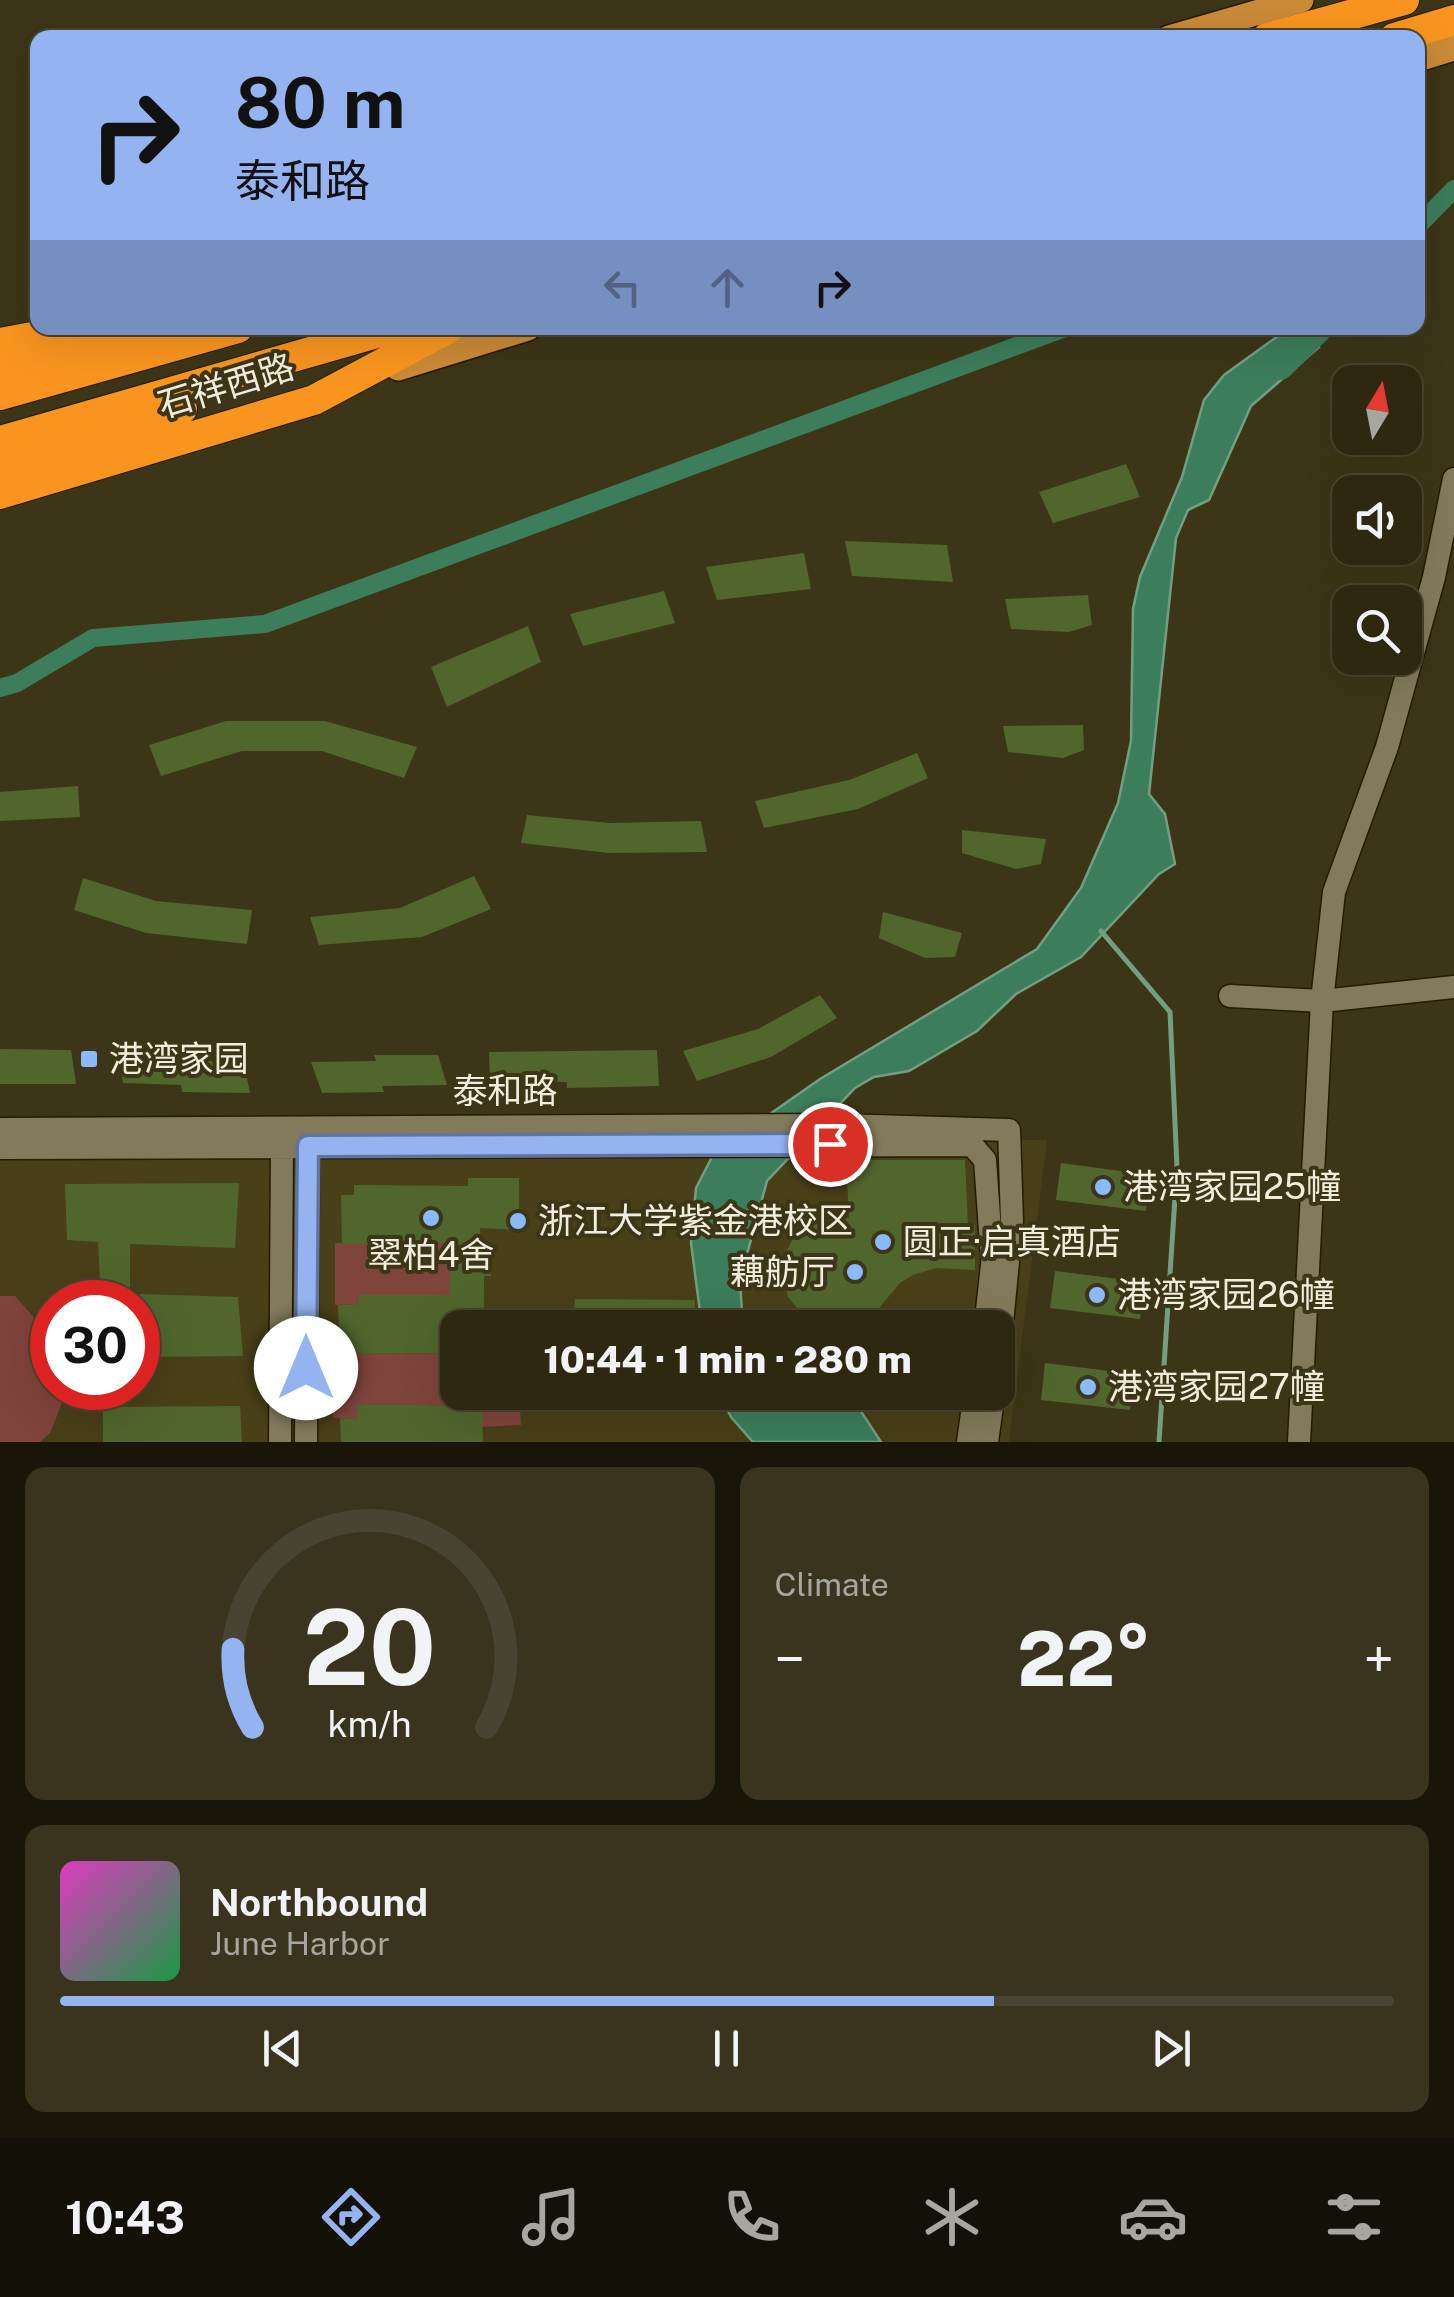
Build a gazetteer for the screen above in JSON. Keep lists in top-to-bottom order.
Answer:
{
  "streets": {
    "highway": ["石祥西路"],
    "street": ["泰和路"]
  },
  "places": {
    "transit": ["港湾家园"],
    "other": [
      "港湾家园25幢",
      "翠柏4舍",
      "浙江大学紫金港校区",
      "圆正·启真酒店",
      "藕舫厅",
      "港湾家园26幢",
      "港湾家园27幢"
    ]
  },
  "north": "top",
  "page": {
    "turn": ["80 m", "泰和路"],
    "limit": "30",
    "trip": "10:44 · 1 min · 280 m",
    "tile": "Climate",
    "heat": ["−", "22°", "+"],
    "song": ["Northbound", "June Harbor"],
    "tabs": "10:43",
    "gauge": ["20", "km/h"]
  }
}
